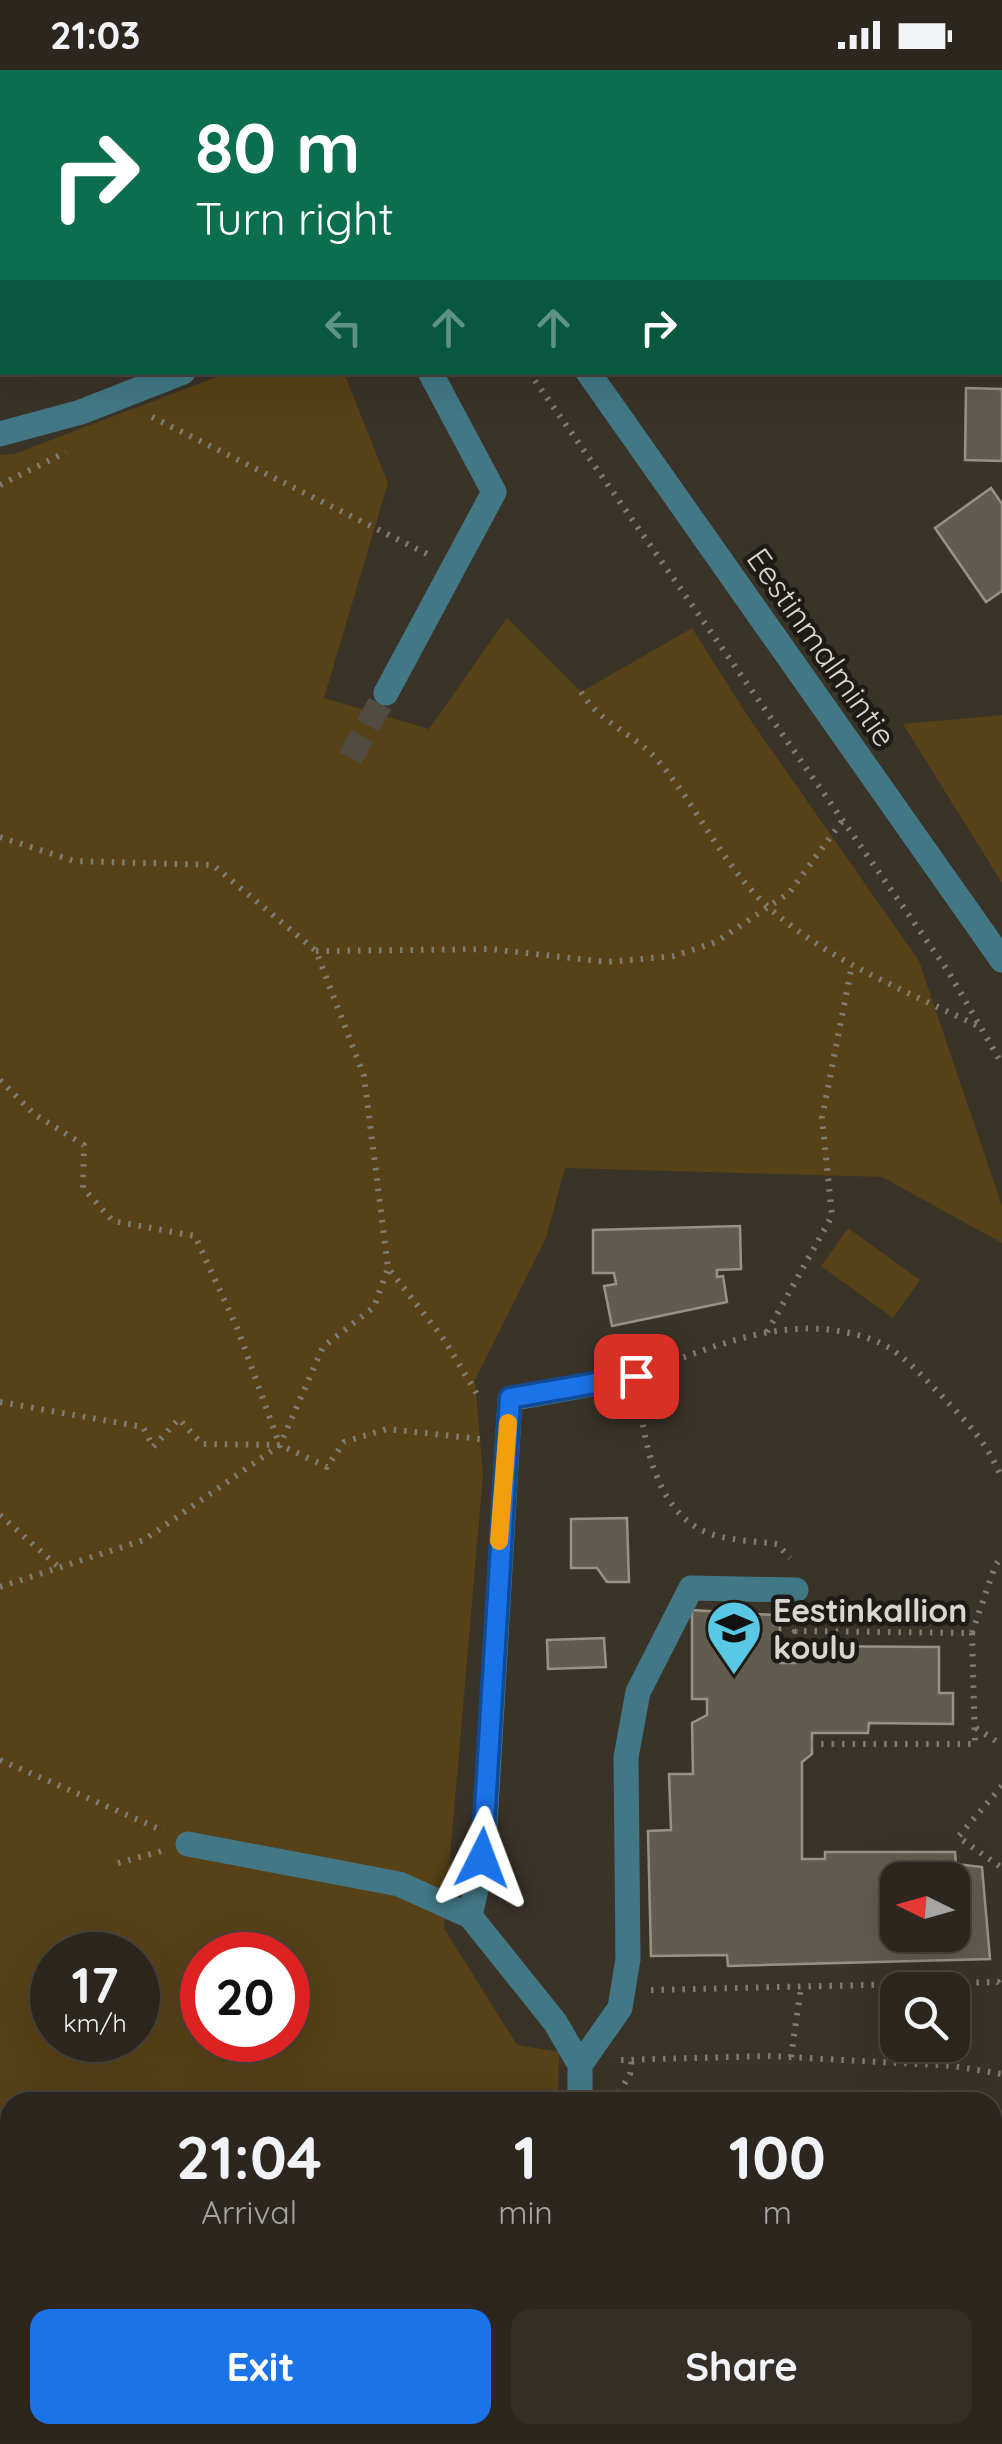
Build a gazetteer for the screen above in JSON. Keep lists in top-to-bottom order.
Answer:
{
  "streets": {
    "street": ["Eestinmalmintie"]
  },
  "places": {
    "school or university": ["Eestinkallion koulu"]
  },
  "north": "left",
  "page": {
    "status": "21:03",
    "turn": ["80 m", "Turn right"],
    "speed": "17 km/h",
    "limit": "20",
    "eta": [
      "21:04",
      "Arrival",
      "1",
      "min",
      "100",
      "m"
    ],
    "buttons": ["Exit", "Share"]
  }
}
